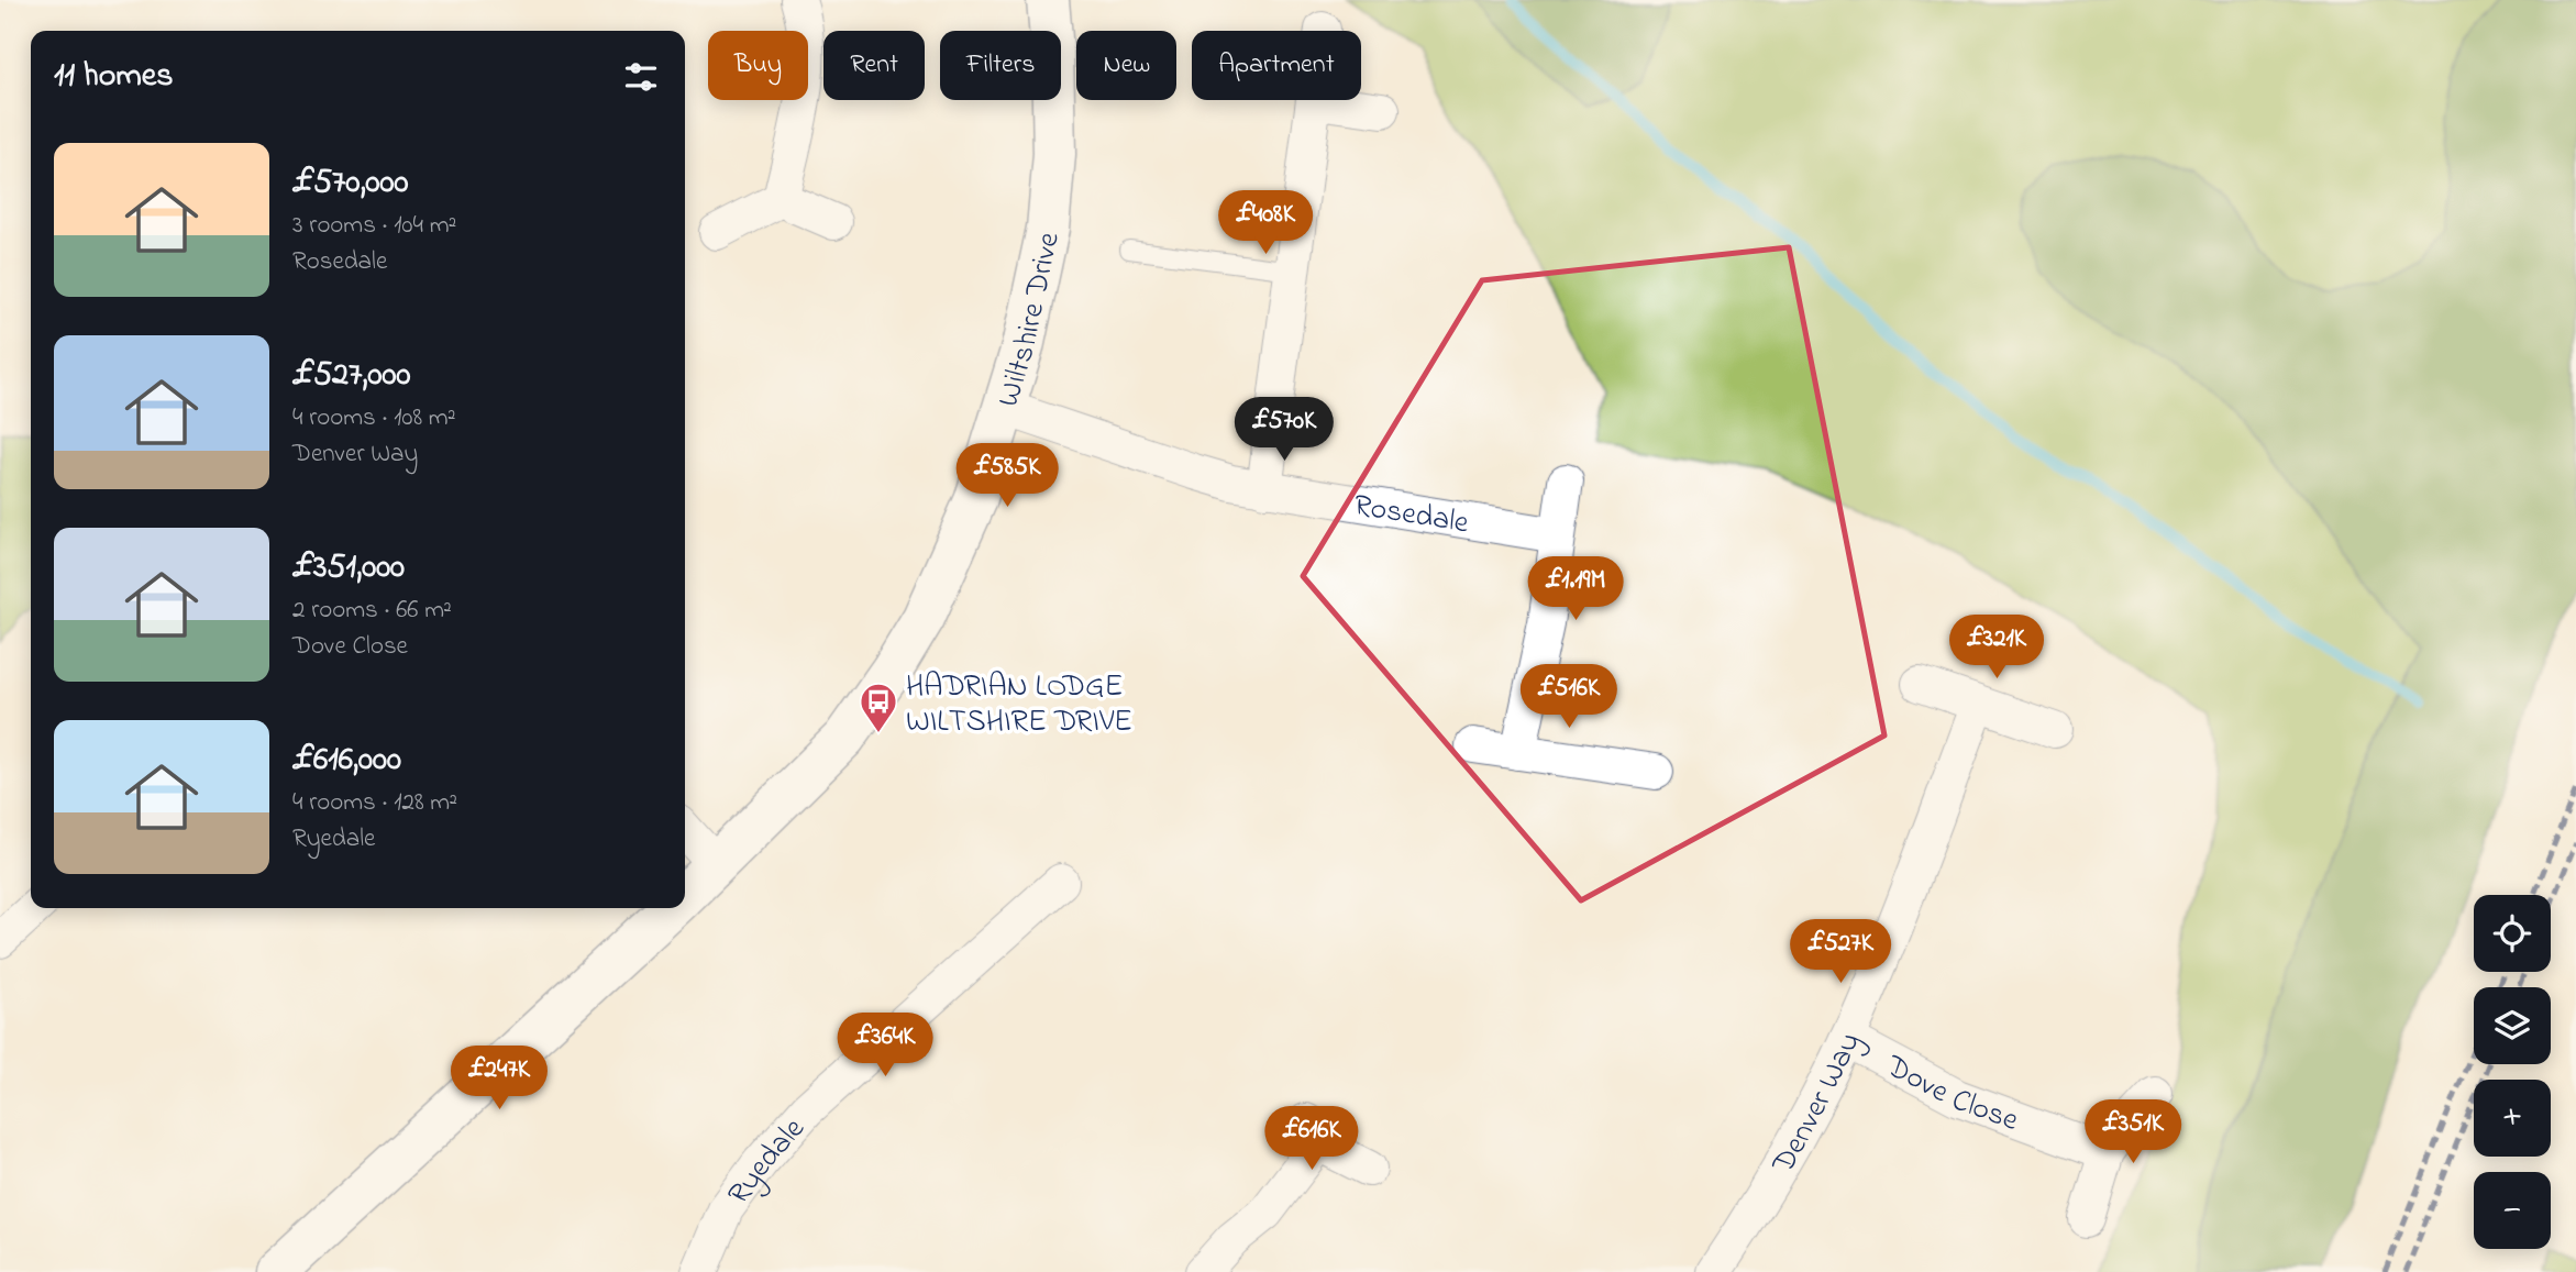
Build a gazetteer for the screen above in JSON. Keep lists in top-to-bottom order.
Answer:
{
  "streets": {
    "street": [
      "Wiltshire Drive",
      "Rosedale",
      "Dove Close",
      "Denver Way",
      "Ryedale"
    ]
  },
  "crossings": [
    ["Wiltshire Drive", "Rosedale"],
    ["Dove Close", "Denver Way"]
  ],
  "places": {
    "bus stop": ["HADRIAN LODGE WILTSHIRE DRIVE"]
  },
  "page": {
    "chip": [
      "Buy",
      "Rent",
      "Filters",
      "New",
      "Apartment"
    ],
    "heading": "11 homes",
    "list": [
      {
        "name": "£570,000",
        "note": "3 rooms · 104 m² · Rosedale"
      },
      {
        "name": "£527,000",
        "note": "4 rooms · 108 m² · Denver Way"
      },
      {
        "name": "£351,000",
        "note": "2 rooms · 66 m² · Dove Close"
      },
      {
        "name": "£616,000",
        "note": "4 rooms · 128 m² · Ryedale"
      }
    ],
    "price": [
      "£408K",
      "£570K",
      "£585K",
      "£1.19M",
      "£321K",
      "£516K",
      "£527K",
      "£364K",
      "£247K",
      "£351K",
      "£616K"
    ],
    "map_buttons": ["+", "−"]
  }
}
